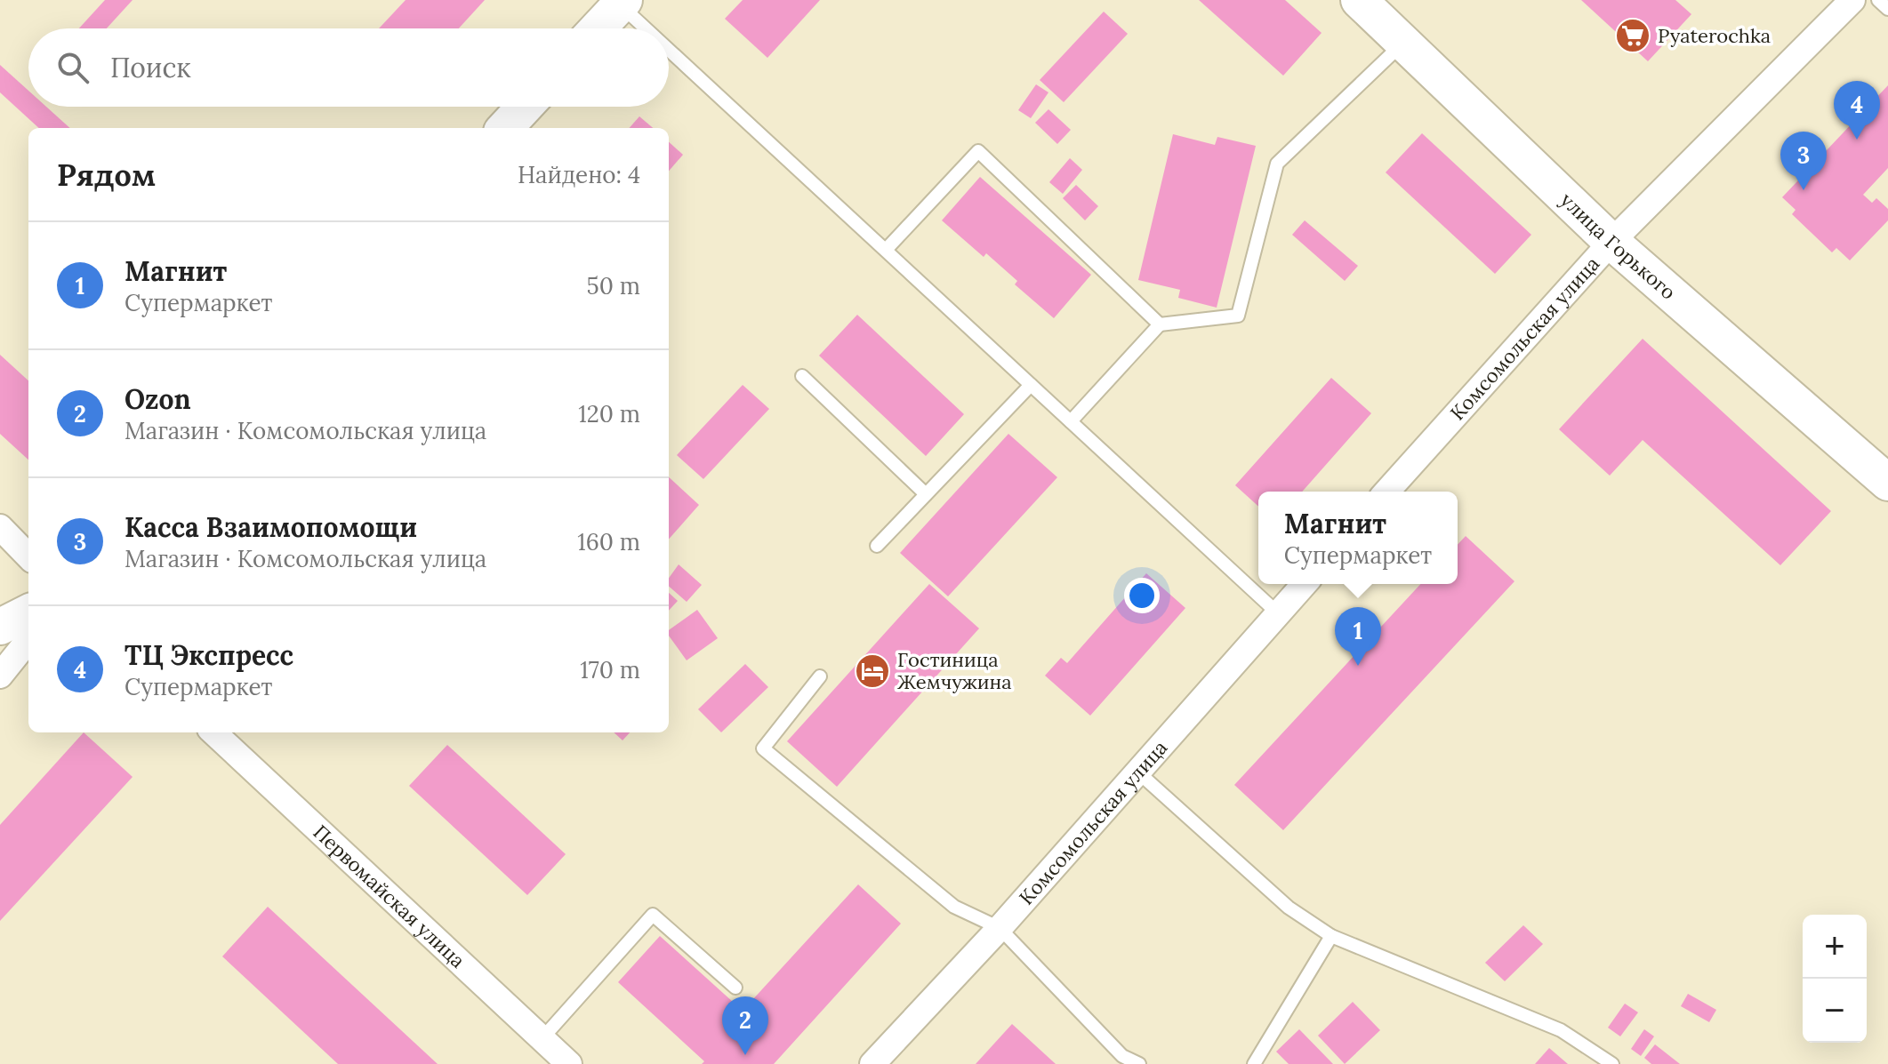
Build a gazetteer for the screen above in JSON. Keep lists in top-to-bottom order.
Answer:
{
  "streets": {
    "main road": ["улица Горького"],
    "street": ["Комсомольская улица", "Первомайская улица"]
  },
  "crossings": [
    ["улица Горького", "Комсомольская улица"]
  ],
  "places": {
    "supermarket": ["Pyaterochka"],
    "hotel": ["Гостиница Жемчужина"]
  },
  "page": {
    "search": "Поиск",
    "pins": [
      "4",
      "3",
      "1",
      "2"
    ],
    "heading": ["Рядом", "Найдено: 4"],
    "list": [
      {
        "mark": "1",
        "name": "Магнит",
        "note": "Супермаркет",
        "value": "50 m"
      },
      {
        "mark": "2",
        "name": "Ozon",
        "note": "Магазин · Комсомольская улица",
        "value": "120 m"
      },
      {
        "mark": "3",
        "name": "Касса Взаимопомощи",
        "note": "Магазин · Комсомольская улица",
        "value": "160 m"
      },
      {
        "mark": "4",
        "name": "ТЦ Экспресс",
        "note": "Супермаркет",
        "value": "170 m"
      }
    ],
    "popup": ["Магнит", "Супермаркет"],
    "map_buttons": ["+", "−"]
  }
}
